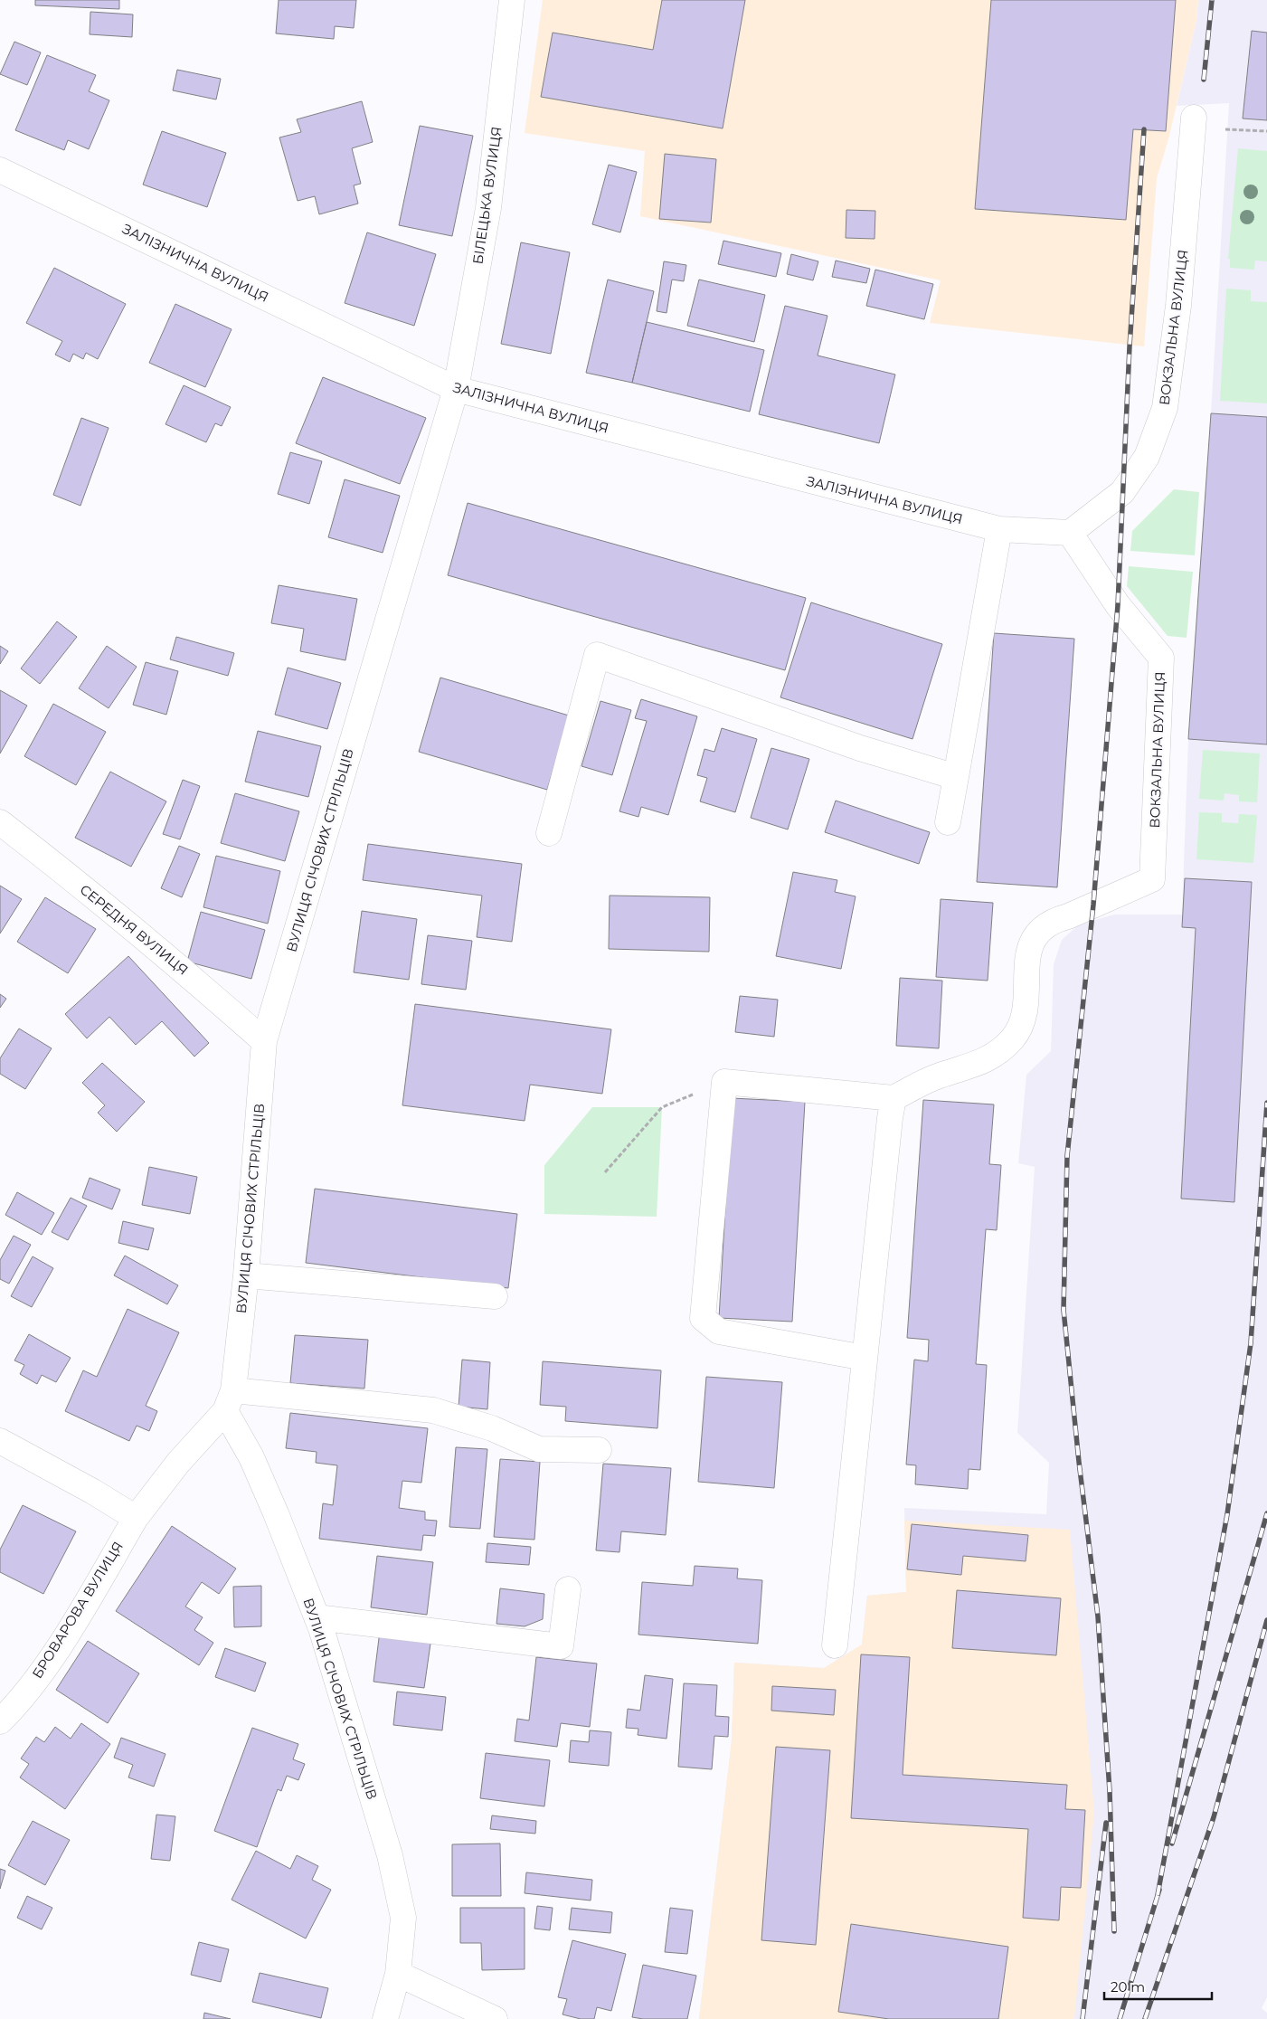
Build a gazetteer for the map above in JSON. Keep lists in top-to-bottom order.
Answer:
{
  "streets": {
    "street": [
      "БІЛЕЦЬКА ВУЛИЦЯ",
      "ЗАЛІЗНИЧНА ВУЛИЦЯ",
      "ВОКЗАЛЬНА ВУЛИЦЯ",
      "ВУЛИЦЯ СІЧОВИХ СТРІЛЬЦІВ",
      "СЕРЕДНЯ ВУЛИЦЯ",
      "БРОВАРОВА ВУЛИЦЯ"
    ]
  },
  "crossings": [
    ["БІЛЕЦЬКА ВУЛИЦЯ", "ЗАЛІЗНИЧНА ВУЛИЦЯ"],
    ["БІЛЕЦЬКА ВУЛИЦЯ", "ВУЛИЦЯ СІЧОВИХ СТРІЛЬЦІВ"],
    ["ЗАЛІЗНИЧНА ВУЛИЦЯ", "ВОКЗАЛЬНА ВУЛИЦЯ"],
    ["ЗАЛІЗНИЧНА ВУЛИЦЯ", "ВУЛИЦЯ СІЧОВИХ СТРІЛЬЦІВ"],
    ["ВУЛИЦЯ СІЧОВИХ СТРІЛЬЦІВ", "СЕРЕДНЯ ВУЛИЦЯ"],
    ["ВУЛИЦЯ СІЧОВИХ СТРІЛЬЦІВ", "БРОВАРОВА ВУЛИЦЯ"]
  ],
  "scale_bar": "20 m"
}
